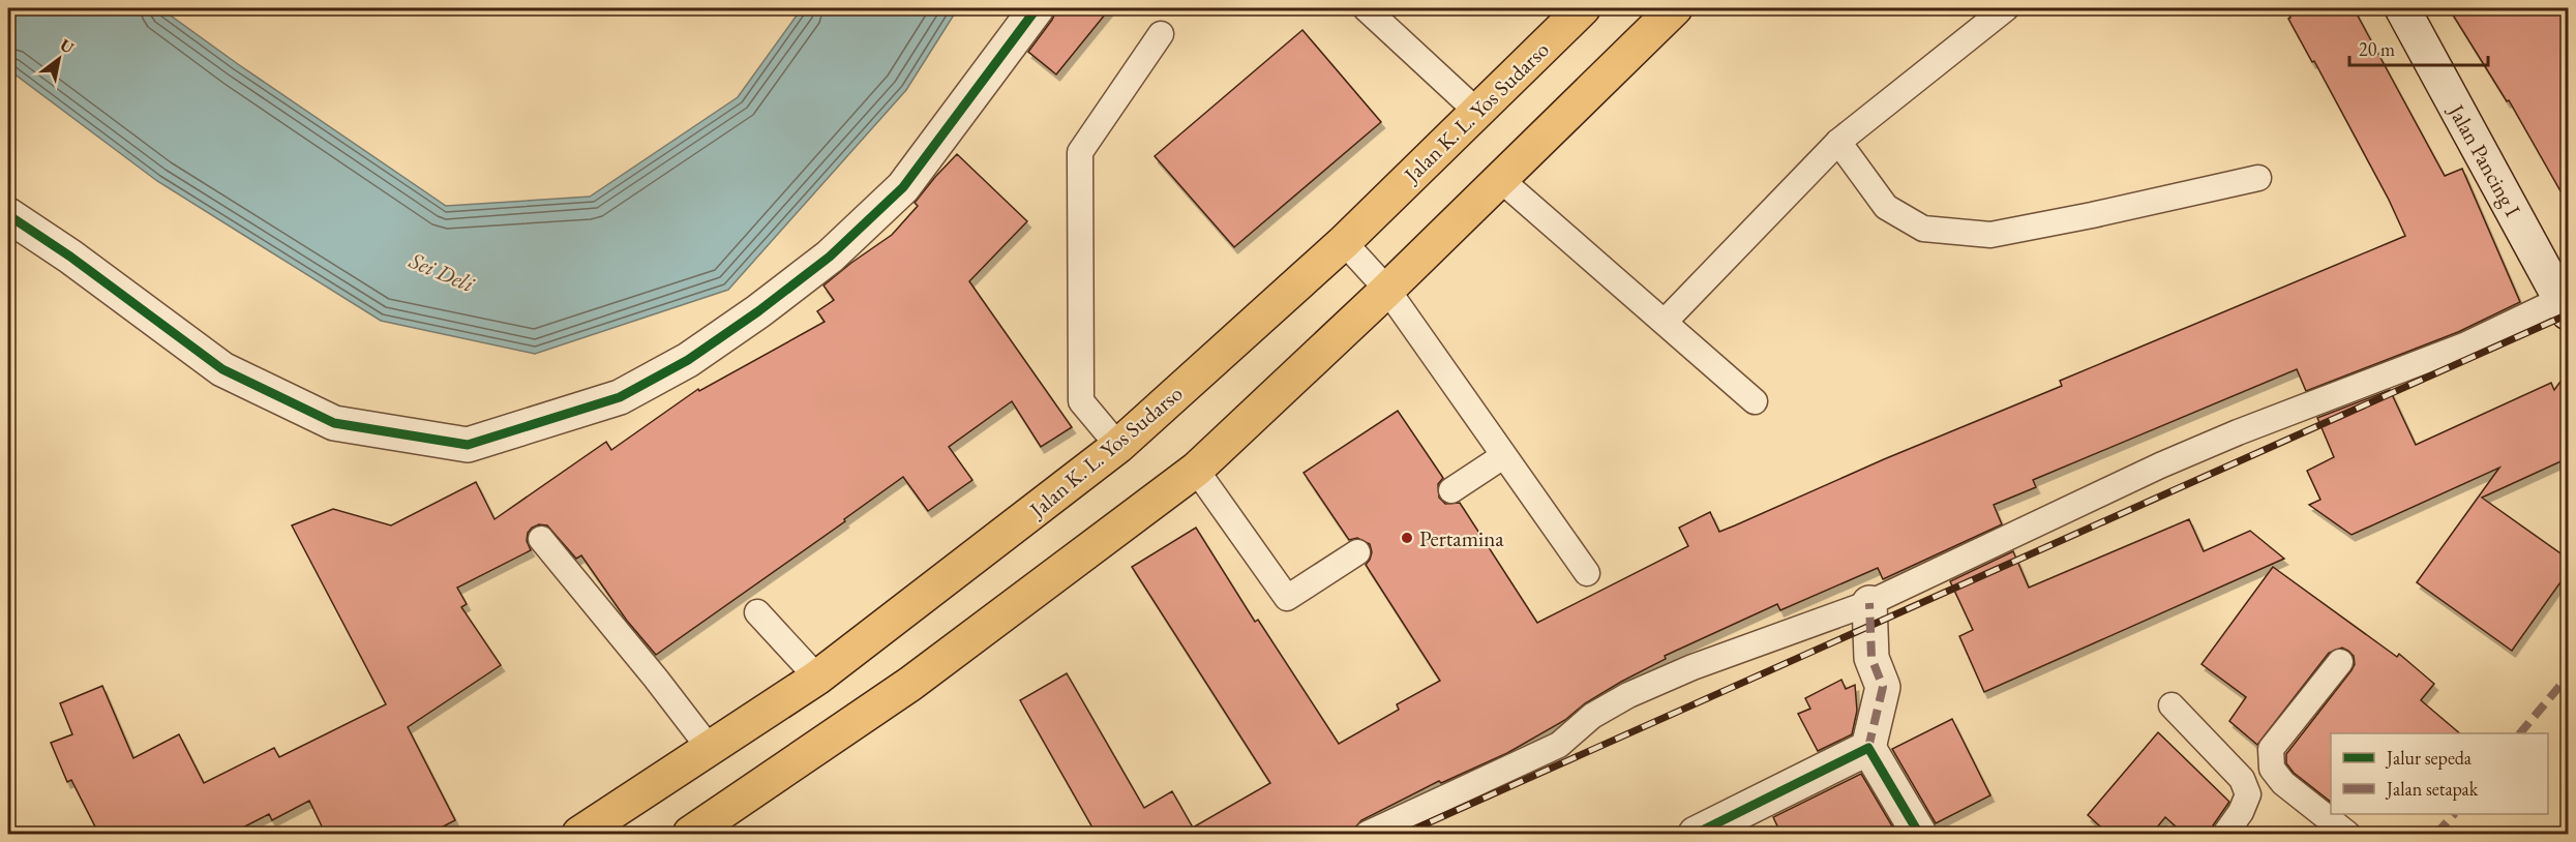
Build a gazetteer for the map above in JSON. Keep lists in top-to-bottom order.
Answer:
{
  "streets": {
    "highway": ["Jalan K. L. Yos Sudarso"],
    "street": ["Jalan Pancing I"]
  },
  "water": ["Sei Deli"],
  "places": ["Pertamina"],
  "legend": ["Jalur sepeda", "Jalan setapak"],
  "scale_bar": "20 m",
  "north": "top right"
}
